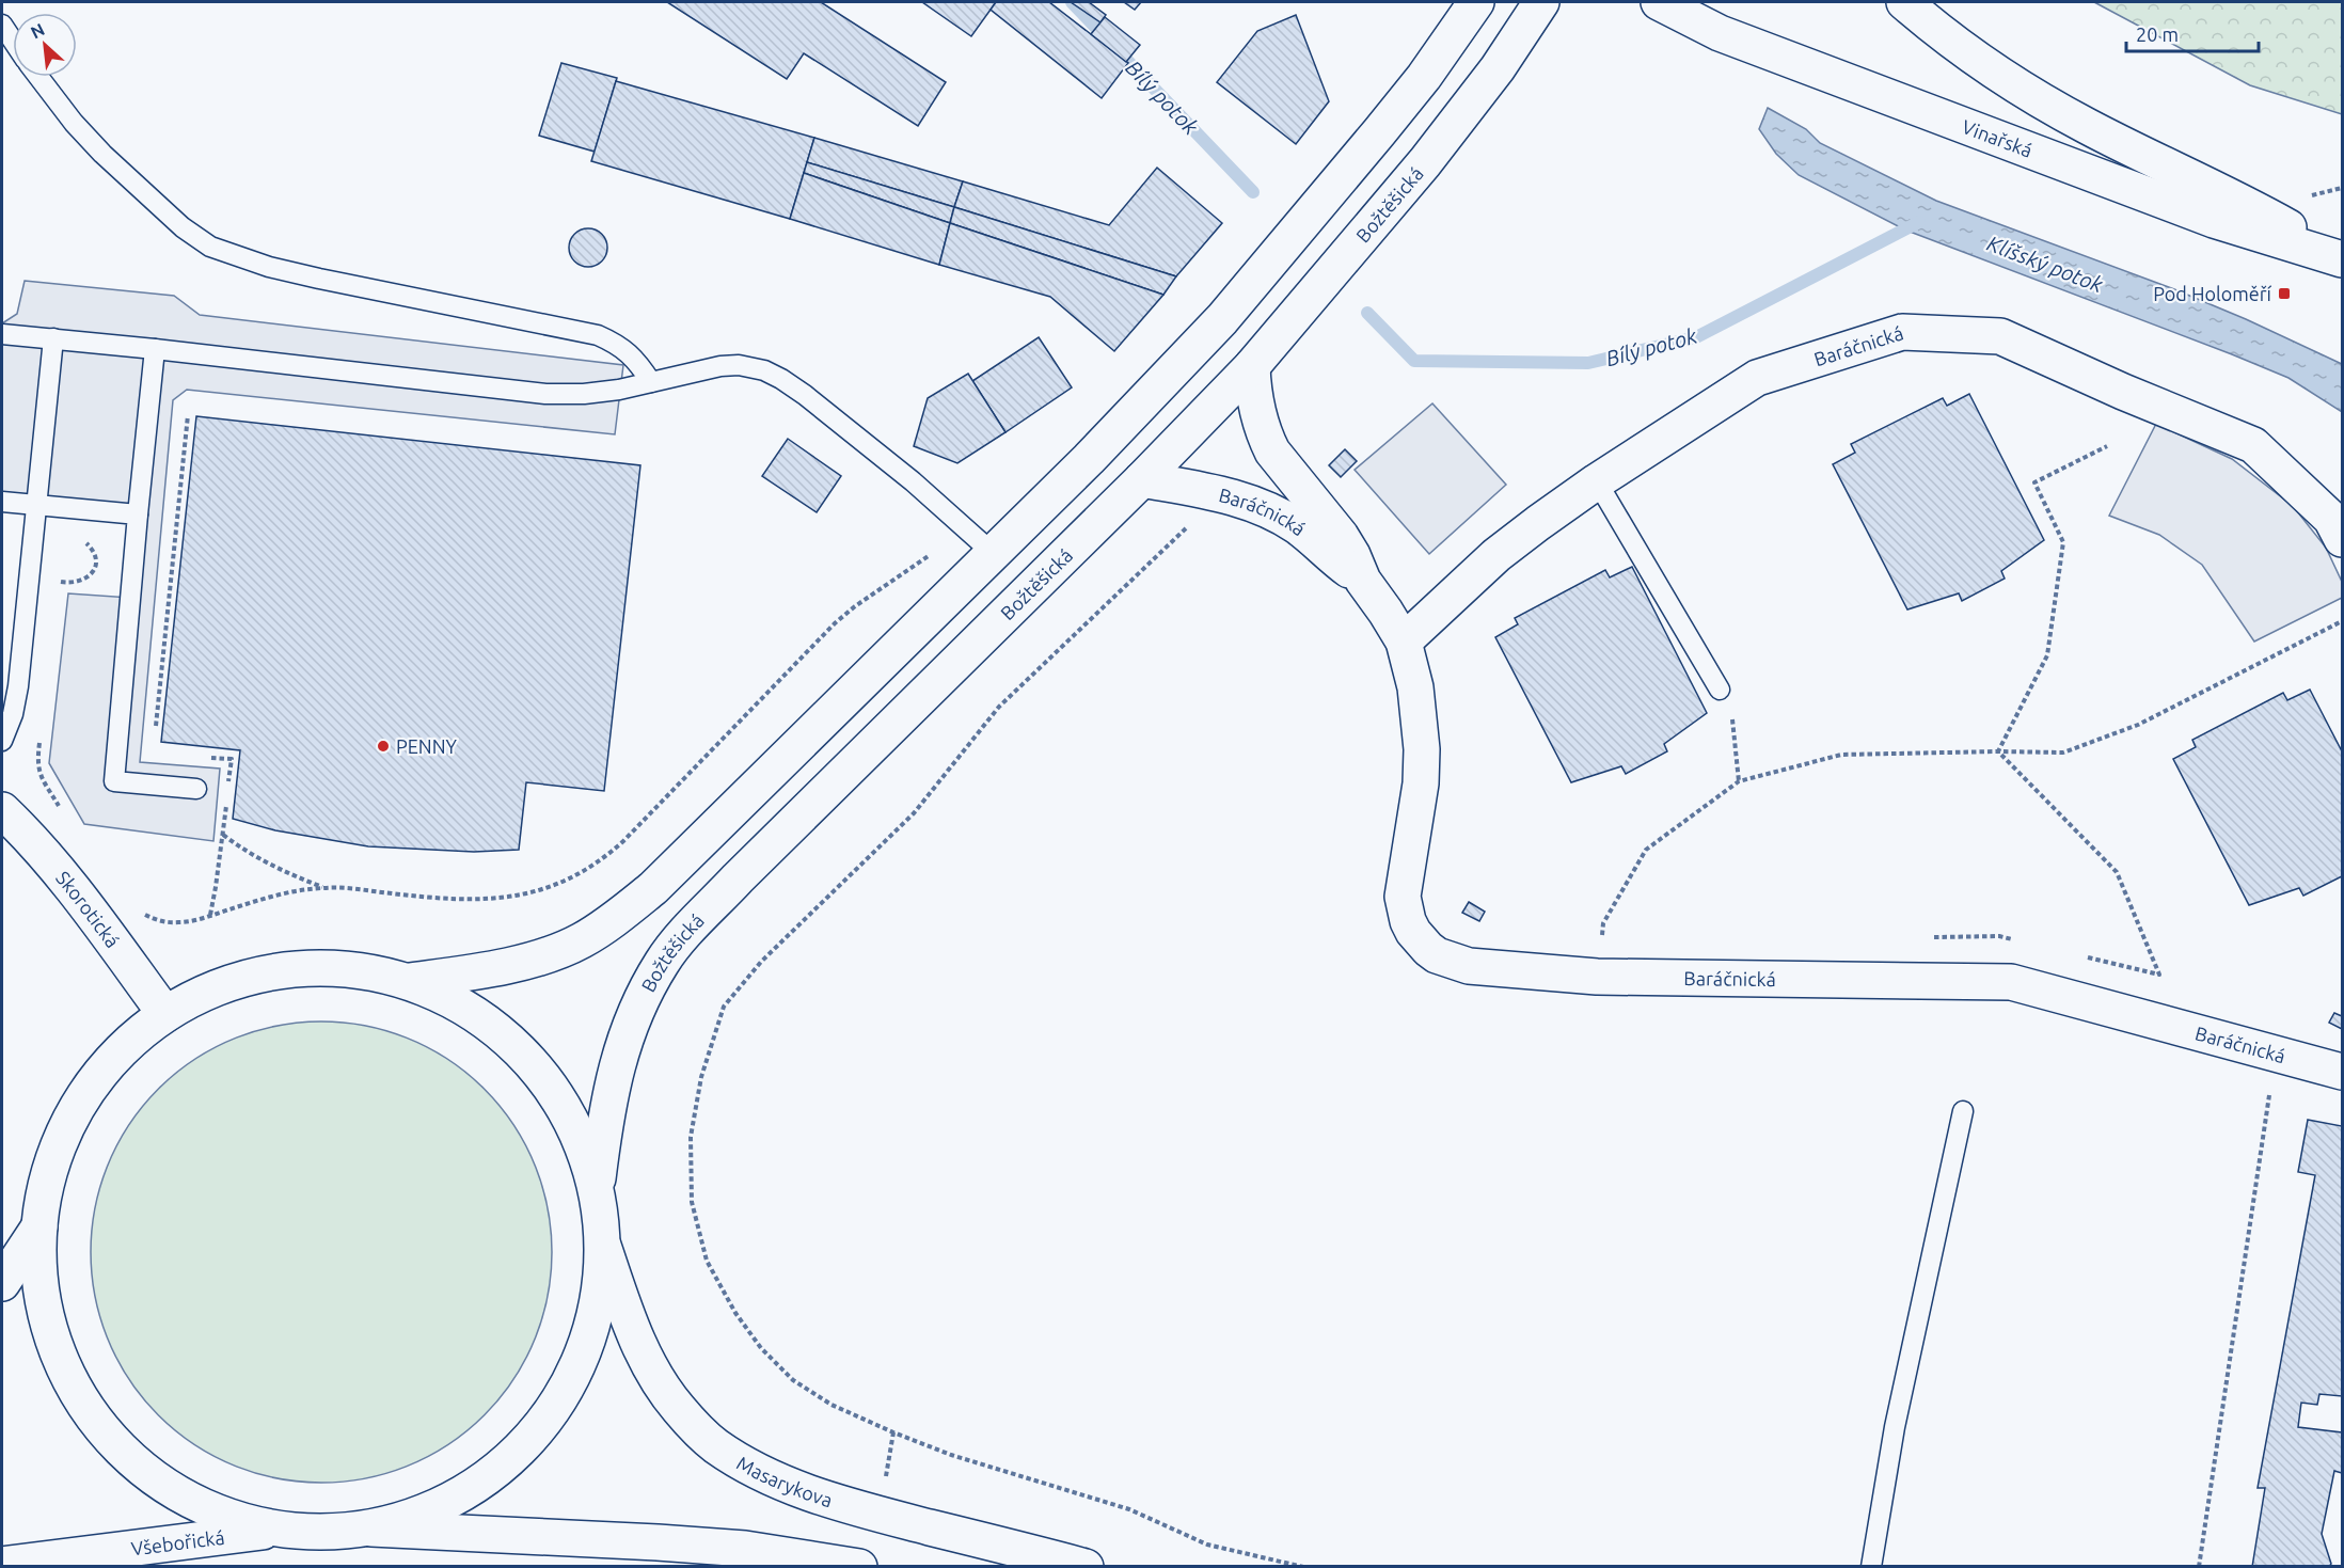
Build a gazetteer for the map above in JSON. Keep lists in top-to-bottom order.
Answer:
{
  "streets": {
    "street": [
      "Vinařská",
      "Božtěšická",
      "Baráčnická",
      "Skorotická",
      "Masarykova",
      "Všebořická"
    ]
  },
  "crossings": [
    ["Božtěšická", "Baráčnická"]
  ],
  "water": ["Bílý potok", "Klíšský potok"],
  "places": {
    "transit": ["Pod Holoměří"],
    "other": ["PENNY"]
  },
  "scale_bar": "20 m",
  "north": "top left"
}
